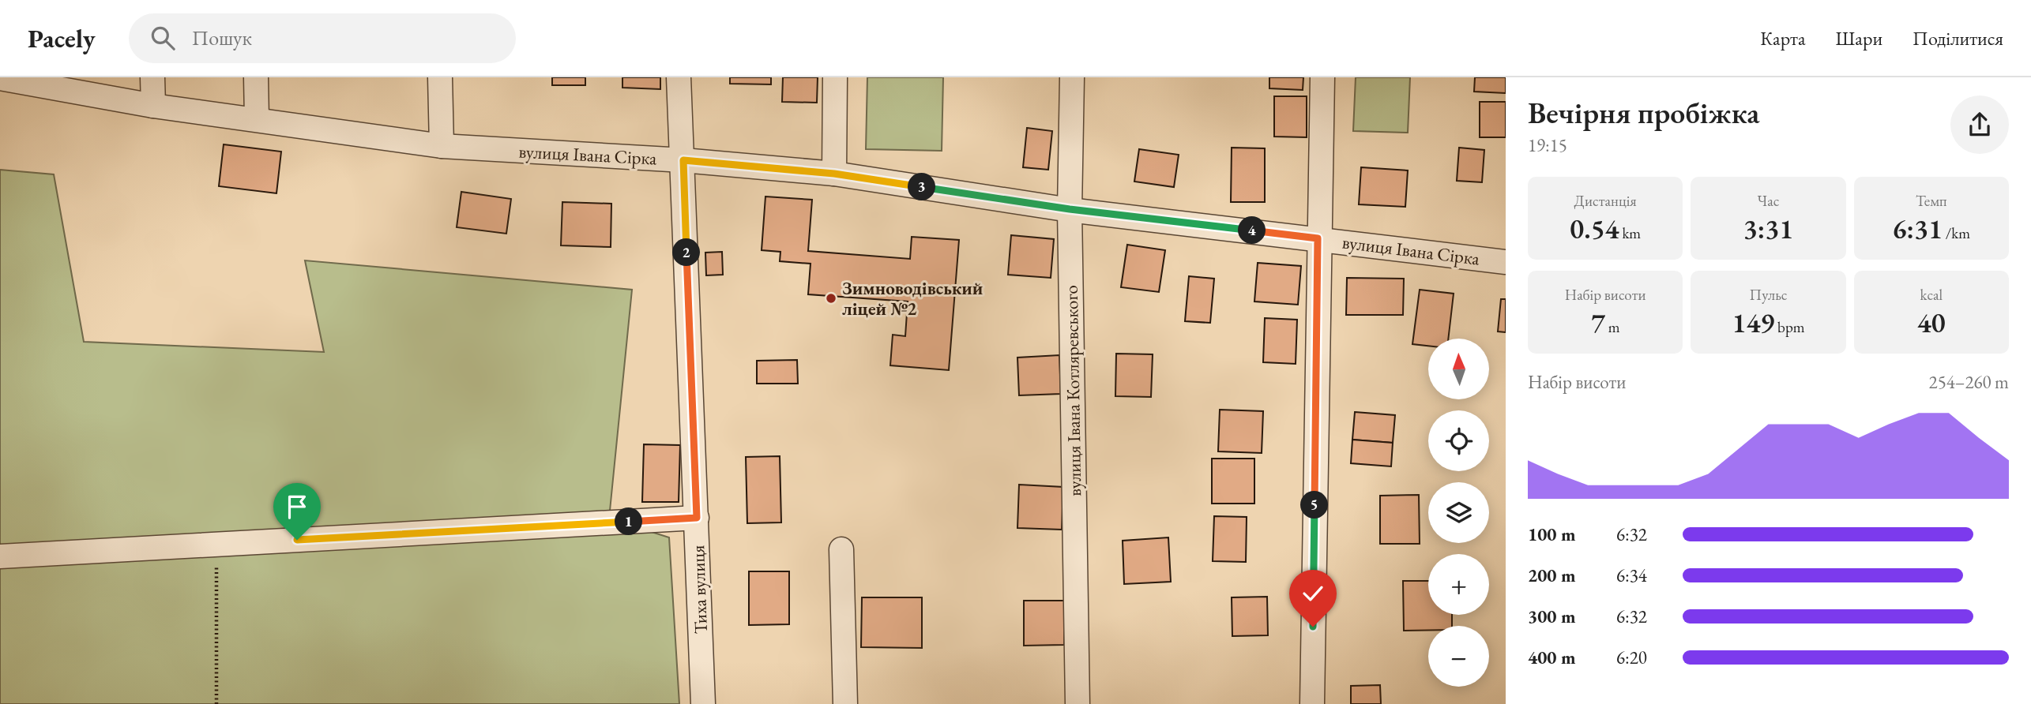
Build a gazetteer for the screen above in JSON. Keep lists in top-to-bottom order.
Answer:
{
  "streets": {
    "street": ["вулиця Івана Сірка", "вулиця Івана Котляревського", "Тиха вулиця"]
  },
  "crossings": [
    ["вулиця Івана Сірка", "вулиця Івана Котляревського"],
    ["вулиця Івана Сірка", "Тиха вулиця"]
  ],
  "places": ["Зимноводівський ліцей №2"],
  "north": "top",
  "page": {
    "header": "Pacely",
    "search": "Пошук",
    "nav": ["Карта", "Шари", "Поділитися"],
    "heading": ["Вечірня пробіжка", "19:15"],
    "stats": [
      ["Дистанція", "0.54 km"],
      ["Час", "3:31"],
      ["Темп", "6:31 /km"],
      ["Набір висоти", "7 m"],
      ["Пульс", "149 bpm"],
      ["kcal", "40"]
    ],
    "pins": [
      "3",
      "4",
      "2",
      "5",
      "1"
    ],
    "map_buttons": ["+", "−"],
    "chart": ["Набір висоти", "254–260 m"],
    "list": [
      {
        "name": "100 m",
        "note": "6:32"
      },
      {
        "name": "200 m",
        "note": "6:34"
      },
      {
        "name": "300 m",
        "note": "6:32"
      },
      {
        "name": "400 m",
        "note": "6:20"
      }
    ]
  }
}
